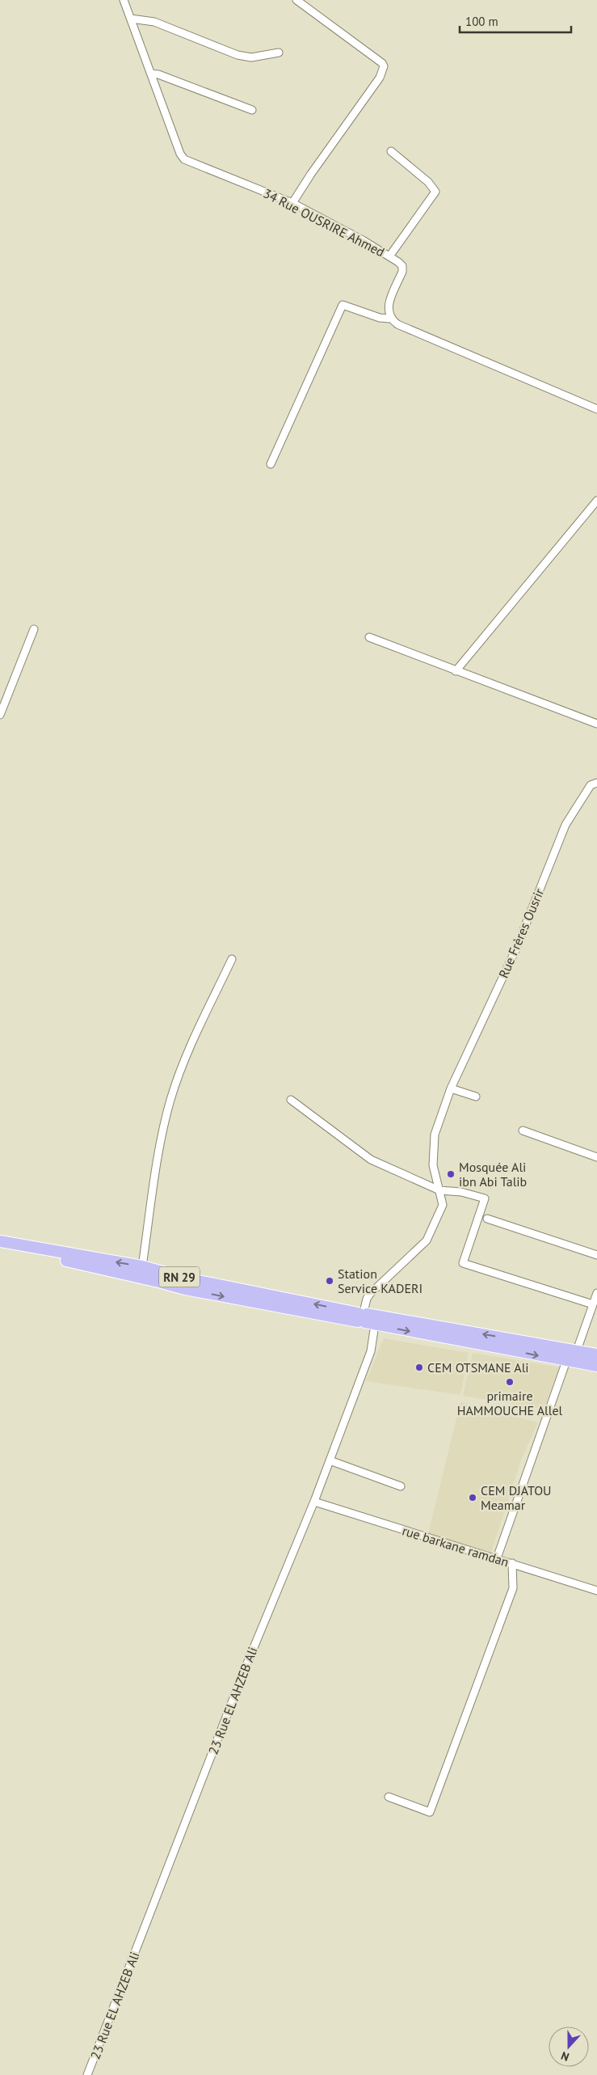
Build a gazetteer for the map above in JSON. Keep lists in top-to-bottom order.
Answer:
{
  "streets": {
    "highway": ["RN 29"],
    "street": [
      "34 Rue OUSRIRE Ahmed",
      "Rue Frères Ousrir",
      "rue barkane ramdan",
      "23 Rue EL AHZEB Ali"
    ]
  },
  "crossings": [
    ["Rue Frères Ousrir", "RN 29"],
    ["Rue Frères Ousrir", "23 Rue EL AHZEB Ali"],
    ["RN 29", "23 Rue EL AHZEB Ali"],
    ["rue barkane ramdan", "23 Rue EL AHZEB Ali"]
  ],
  "places": [
    "Mosquée Ali ibn Abi Talib",
    "Station Service KADERI",
    "CEM OTSMANE Ali",
    "primaire HAMMOUCHE Allel",
    "CEM DJATOU Meamar"
  ],
  "scale_bar": "100 m",
  "north": "bottom"
}
